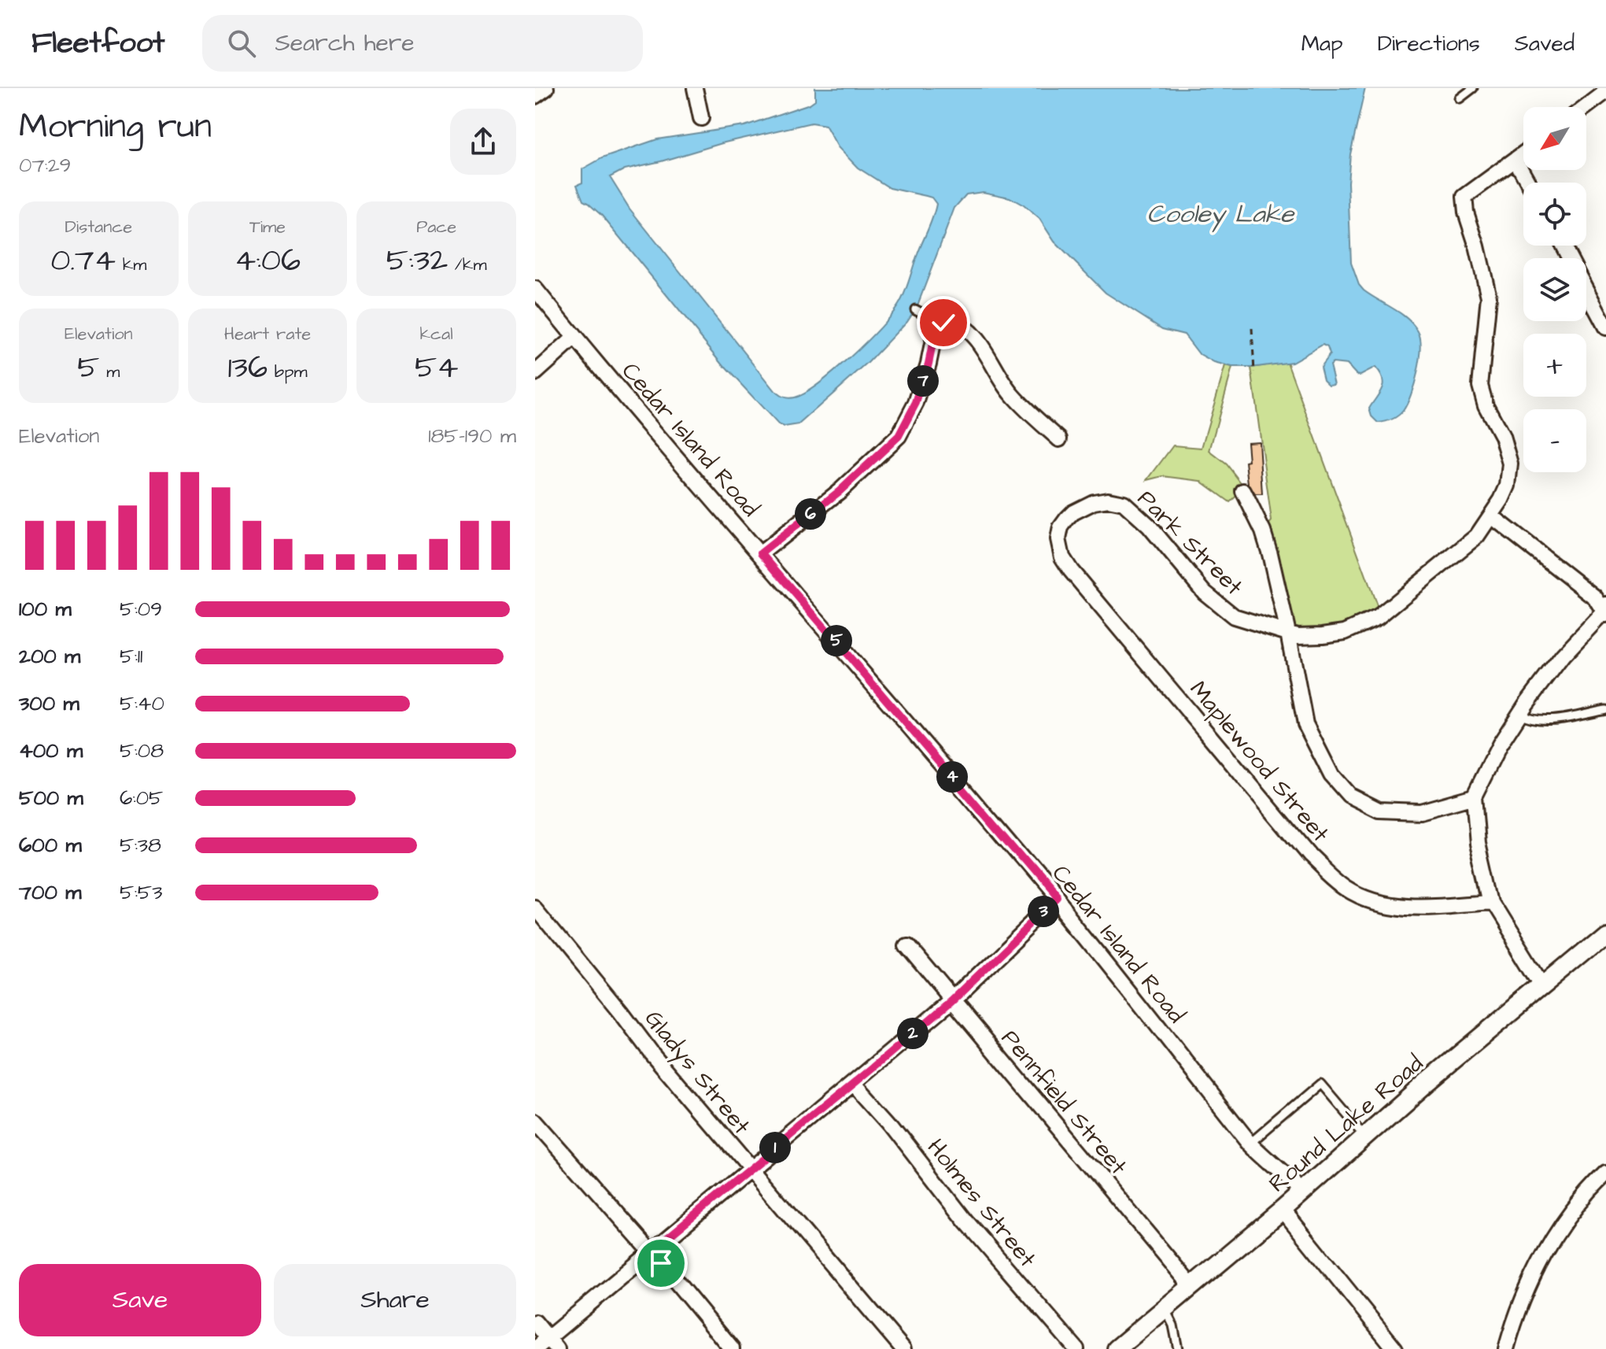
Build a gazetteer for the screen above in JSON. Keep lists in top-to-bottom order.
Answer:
{
  "streets": {
    "street": [
      "Cedar Island Road",
      "Park Street",
      "Maplewood Street",
      "Gladys Street",
      "Pennfield Street",
      "Round Lake Road",
      "Holmes Street"
    ]
  },
  "crossings": [
    ["Cedar Island Road", "Round Lake Road"],
    ["Park Street", "Maplewood Street"],
    ["Pennfield Street", "Round Lake Road"]
  ],
  "water": ["Cooley Lake"],
  "north": "bottom left",
  "page": {
    "header": "Fleetfoot",
    "search": "Search here",
    "nav": ["Map", "Directions", "Saved"],
    "heading": ["Morning run", "07:29"],
    "map_buttons": ["+", "−"],
    "stats": [
      ["Distance", "0.74 km"],
      ["Time", "4:06"],
      ["Pace", "5:32 /km"],
      ["Elevation", "5 m"],
      ["Heart rate", "136 bpm"],
      ["kcal", "54"]
    ],
    "pins": [
      "7",
      "6",
      "5",
      "4",
      "3",
      "2",
      "1"
    ],
    "chart": ["Elevation", "185–190 m"],
    "list": [
      {
        "name": "100 m",
        "note": "5:09"
      },
      {
        "name": "200 m",
        "note": "5:11"
      },
      {
        "name": "300 m",
        "note": "5:40"
      },
      {
        "name": "400 m",
        "note": "5:08"
      },
      {
        "name": "500 m",
        "note": "6:05"
      },
      {
        "name": "600 m",
        "note": "5:38"
      },
      {
        "name": "700 m",
        "note": "5:53"
      }
    ],
    "buttons": ["Save", "Share"]
  }
}
